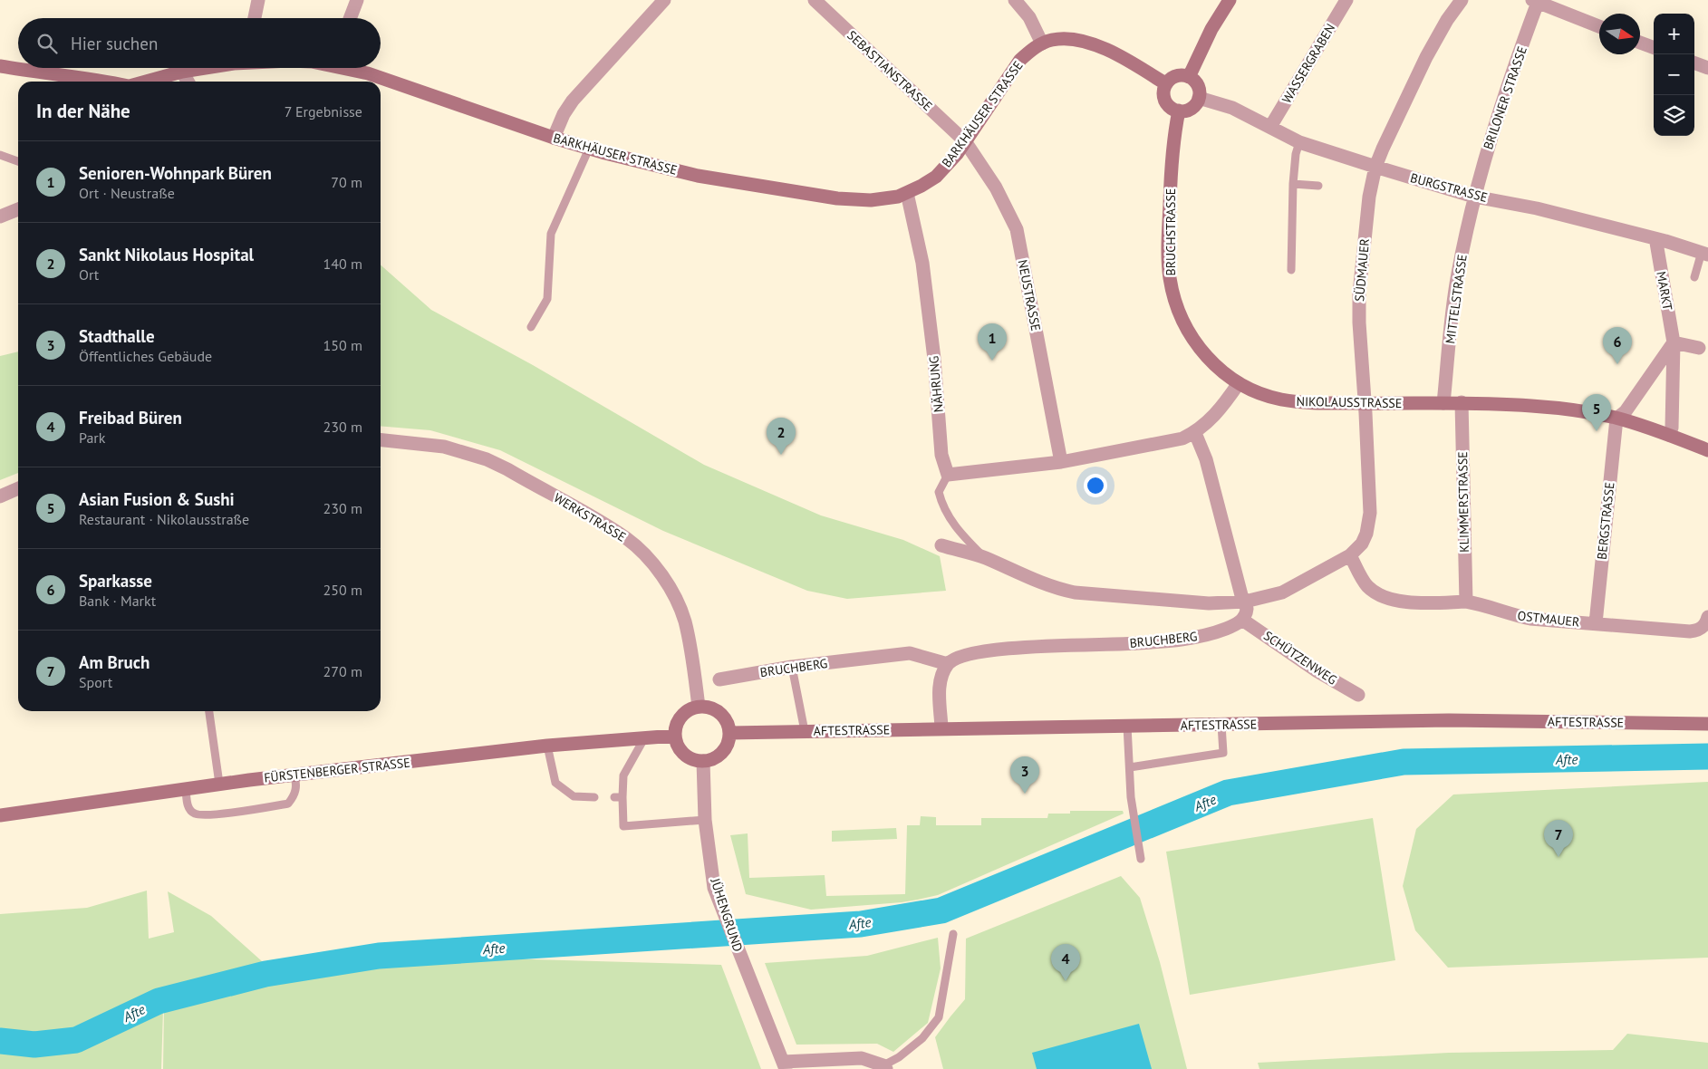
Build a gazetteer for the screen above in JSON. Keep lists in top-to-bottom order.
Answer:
{
  "streets": {
    "main road": [
      "BARKHÄUSER STRASSE",
      "BRUCHSTRASSE",
      "NIKOLAUSSTRASSE",
      "AFTESTRASSE",
      "FÜRSTENBERGER STRASSE"
    ],
    "street": [
      "WASSERGRABEN",
      "SEBASTIANSTRASSE",
      "BRILONER STRASSE",
      "BURGSTRASSE",
      "SÜDMAUER",
      "MARKT",
      "NEUSTRASSE",
      "MITTELSTRASSE",
      "NÄHRUNG",
      "KLIMMERSTRASSE",
      "WERKSTRASSE",
      "BERGSTRASSE",
      "OSTMAUER",
      "BRUCHBERG",
      "SCHÜTZENWEG",
      "JÜHENGRUND"
    ]
  },
  "crossings": [
    ["WASSERGRABEN", "BURGSTRASSE"],
    ["SEBASTIANSTRASSE", "BARKHÄUSER STRASSE"],
    ["SEBASTIANSTRASSE", "NEUSTRASSE"],
    ["BRILONER STRASSE", "BURGSTRASSE"],
    ["BRILONER STRASSE", "MITTELSTRASSE"],
    ["BARKHÄUSER STRASSE", "NEUSTRASSE"],
    ["BARKHÄUSER STRASSE", "NÄHRUNG"],
    ["BURGSTRASSE", "BRUCHSTRASSE"],
    ["BURGSTRASSE", "SÜDMAUER"],
    ["BURGSTRASSE", "MARKT"],
    ["BURGSTRASSE", "MITTELSTRASSE"],
    ["BRUCHSTRASSE", "NIKOLAUSSTRASSE"],
    ["SÜDMAUER", "NIKOLAUSSTRASSE"],
    ["SÜDMAUER", "OSTMAUER"],
    ["MARKT", "NIKOLAUSSTRASSE"],
    ["MITTELSTRASSE", "NIKOLAUSSTRASSE"],
    ["NIKOLAUSSTRASSE", "KLIMMERSTRASSE"],
    ["NIKOLAUSSTRASSE", "BERGSTRASSE"],
    ["KLIMMERSTRASSE", "OSTMAUER"],
    ["WERKSTRASSE", "AFTESTRASSE"],
    ["WERKSTRASSE", "FÜRSTENBERGER STRASSE"],
    ["WERKSTRASSE", "JÜHENGRUND"],
    ["BERGSTRASSE", "OSTMAUER"],
    ["BRUCHBERG", "SCHÜTZENWEG"],
    ["AFTESTRASSE", "FÜRSTENBERGER STRASSE"],
    ["AFTESTRASSE", "JÜHENGRUND"],
    ["FÜRSTENBERGER STRASSE", "JÜHENGRUND"]
  ],
  "water": ["Afte"],
  "north": "right",
  "page": {
    "map_buttons": ["+", "−"],
    "search": "Hier suchen",
    "heading": ["In der Nähe", "7 Ergebnisse"],
    "list": [
      {
        "mark": "1",
        "name": "Senioren-Wohnpark Büren",
        "note": "Ort · Neustraße",
        "value": "70 m"
      },
      {
        "mark": "2",
        "name": "Sankt Nikolaus Hospital",
        "note": "Ort",
        "value": "140 m"
      },
      {
        "mark": "3",
        "name": "Stadthalle",
        "note": "Öffentliches Gebäude",
        "value": "150 m"
      },
      {
        "mark": "4",
        "name": "Freibad Büren",
        "note": "Park",
        "value": "230 m"
      },
      {
        "mark": "5",
        "name": "Asian Fusion & Sushi",
        "note": "Restaurant · Nikolausstraße",
        "value": "230 m"
      },
      {
        "mark": "6",
        "name": "Sparkasse",
        "note": "Bank · Markt",
        "value": "250 m"
      },
      {
        "mark": "7",
        "name": "Am Bruch",
        "note": "Sport",
        "value": "270 m"
      }
    ],
    "pins": [
      "1",
      "6",
      "5",
      "2",
      "3",
      "7",
      "4"
    ]
  }
}
